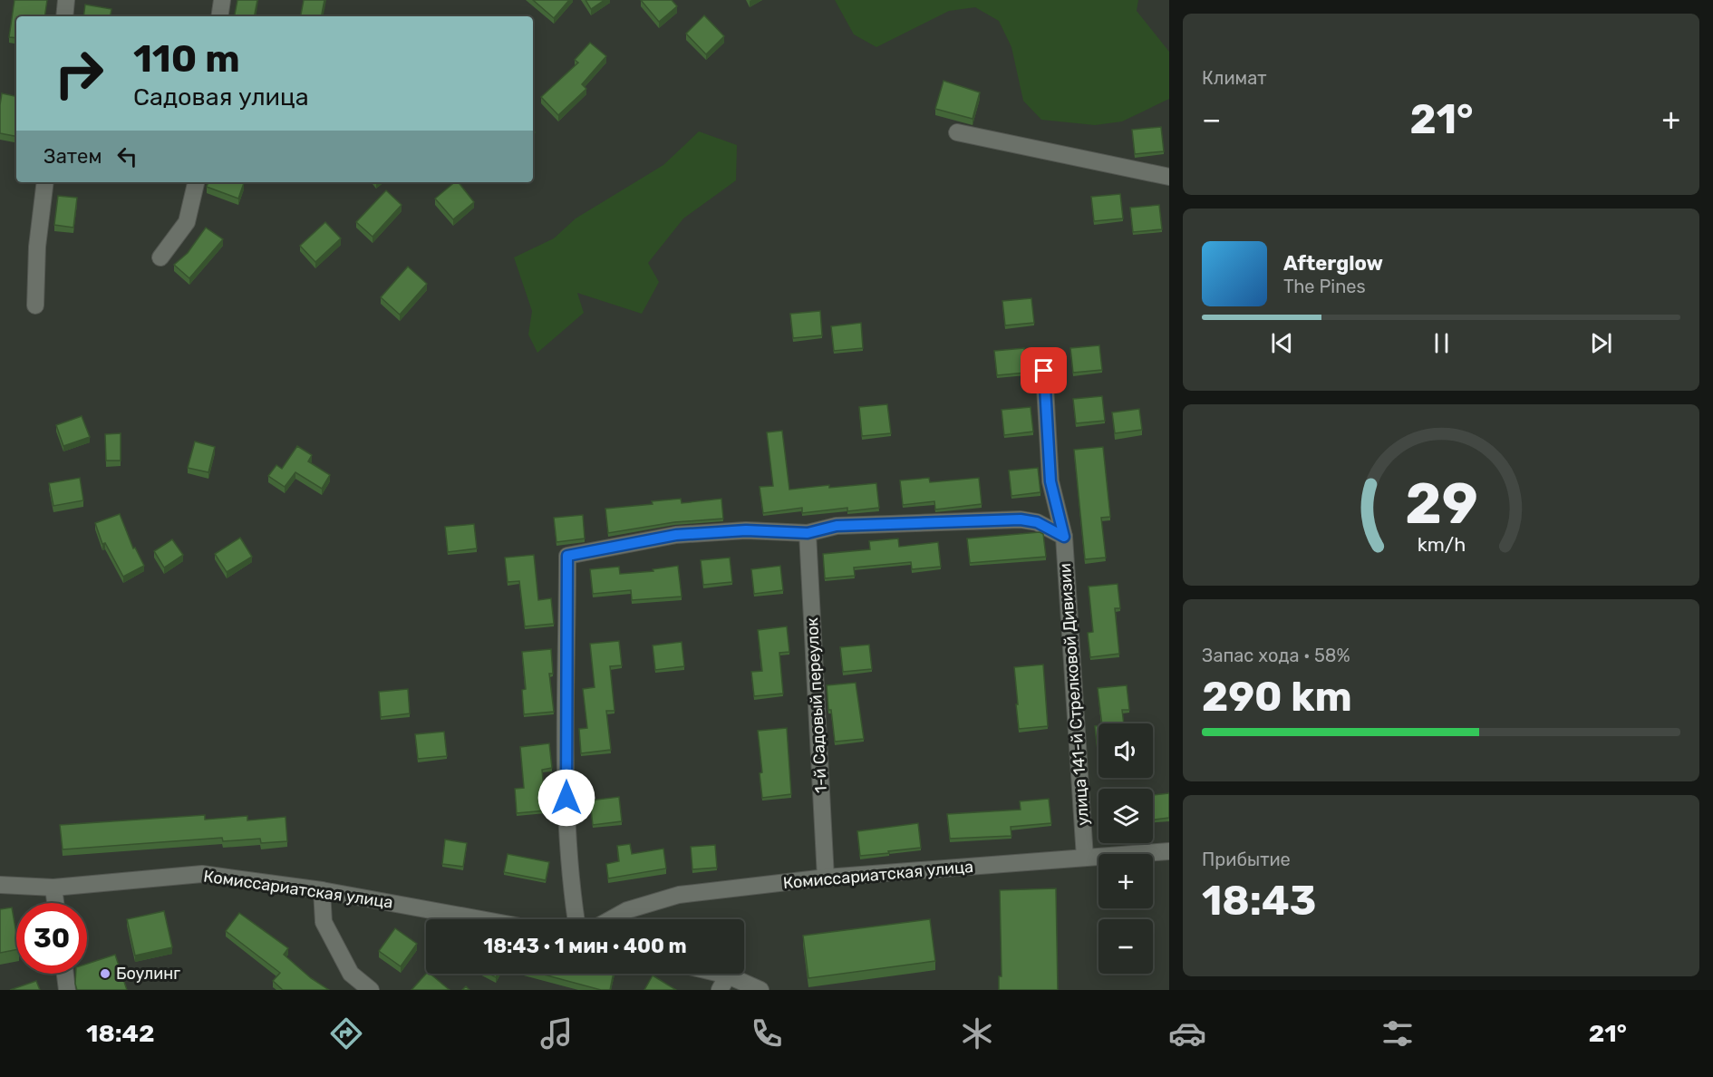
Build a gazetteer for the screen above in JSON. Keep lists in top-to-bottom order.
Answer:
{
  "streets": {
    "street": ["улица 141-й Стрелковой Дивизии", "1-й Садовый переулок", "Комиссариатская улица"]
  },
  "crossings": [
    ["улица 141-й Стрелковой Дивизии", "Комиссариатская улица"],
    ["1-й Садовый переулок", "Комиссариатская улица"]
  ],
  "places": ["Боулинг"],
  "page": {
    "tile": [
      "Климат",
      ["Запас хода · 58%", "290 km"],
      ["Прибытие", "18:43"]
    ],
    "turn": ["110 m", "Садовая улица"],
    "heat": ["−", "21°", "+"],
    "then": "Затем",
    "song": ["Afterglow", "The Pines"],
    "map_buttons": ["+", "−"],
    "limit": "30",
    "trip": "18:43 · 1 мин · 400 m",
    "tabs": ["18:42", "21°"],
    "gauge": ["29", "km/h"]
  }
}
